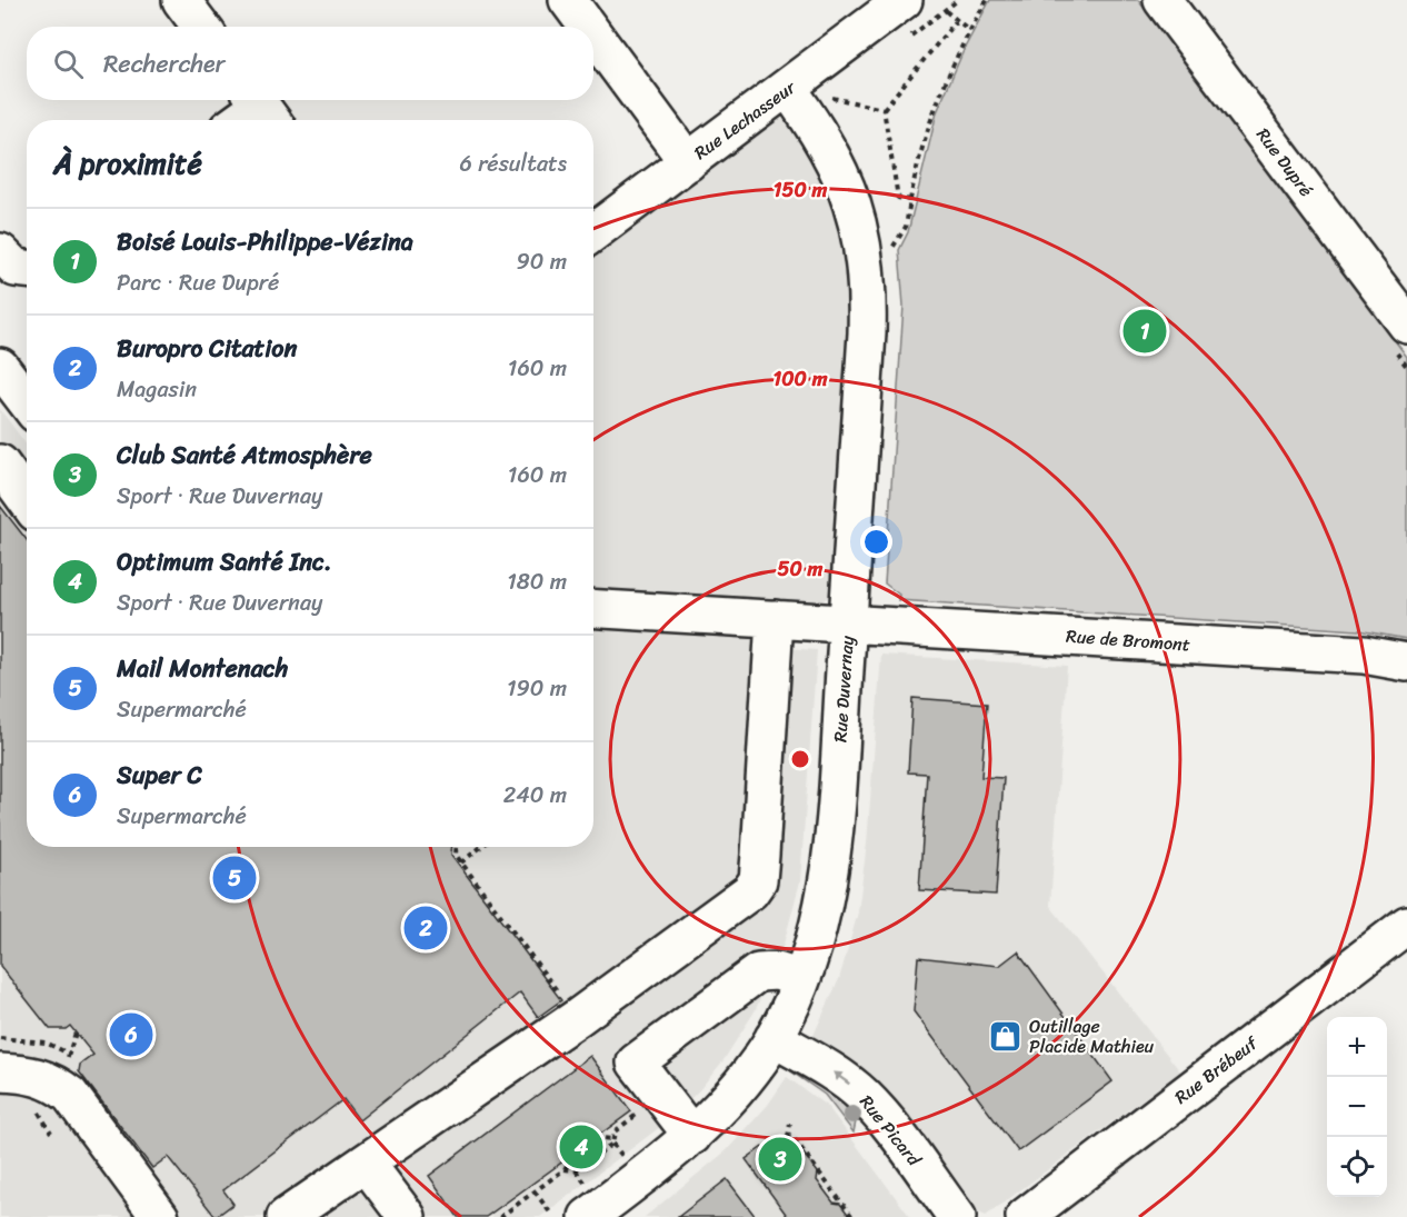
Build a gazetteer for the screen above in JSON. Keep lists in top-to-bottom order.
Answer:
{
  "streets": {
    "street": [
      "Rue Lechasseur",
      "Rue Dupré",
      "Rue de Bromont",
      "Rue Duvernay",
      "Rue Brébeuf",
      "Rue Picard"
    ]
  },
  "crossings": [
    ["Rue Lechasseur", "Rue Duvernay"],
    ["Rue de Bromont", "Rue Duvernay"],
    ["Rue Duvernay", "Rue Picard"]
  ],
  "one_way": ["Rue Picard"],
  "places": {
    "shop": ["Outillage Placide Mathieu"]
  },
  "page": {
    "search": "Rechercher",
    "heading": ["À proximité", "6 résultats"],
    "list": [
      {
        "mark": "1",
        "name": "Boisé Louis-Philippe-Vézina",
        "note": "Parc · Rue Dupré",
        "value": "90 m"
      },
      {
        "mark": "2",
        "name": "Buropro Citation",
        "note": "Magasin",
        "value": "160 m"
      },
      {
        "mark": "3",
        "name": "Club Santé Atmosphère",
        "note": "Sport · Rue Duvernay",
        "value": "160 m"
      },
      {
        "mark": "4",
        "name": "Optimum Santé Inc.",
        "note": "Sport · Rue Duvernay",
        "value": "180 m"
      },
      {
        "mark": "5",
        "name": "Mail Montenach",
        "note": "Supermarché",
        "value": "190 m"
      },
      {
        "mark": "6",
        "name": "Super C",
        "note": "Supermarché",
        "value": "240 m"
      }
    ],
    "pins": [
      "1",
      "5",
      "2",
      "6",
      "4",
      "3"
    ],
    "map_buttons": ["+", "−"]
  },
  "rings": ["150 m", "100 m", "50 m"]
}
